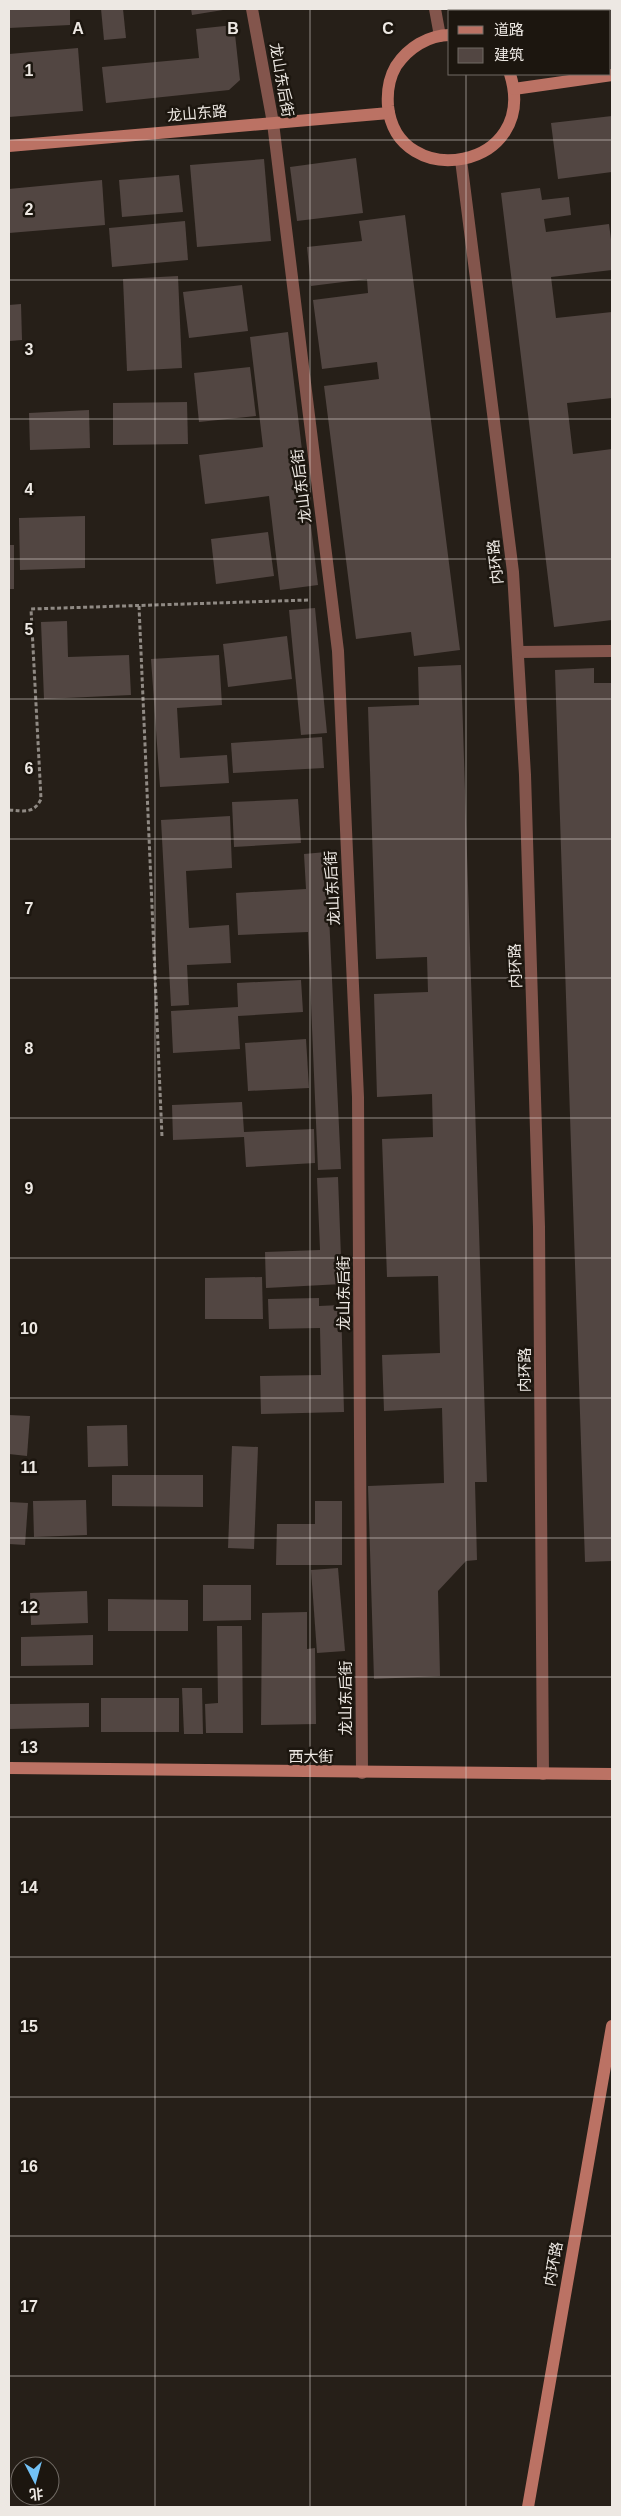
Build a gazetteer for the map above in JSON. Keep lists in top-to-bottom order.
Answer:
{
  "streets": {
    "street": [
      "龙山东后街",
      "龙山东路",
      "内环路",
      "西大街"
    ]
  },
  "crossings": [
    ["龙山东后街", "龙山东路"],
    ["龙山东后街", "西大街"],
    ["内环路", "西大街"]
  ],
  "legend": ["道路", "建筑"],
  "north": "bottom",
  "grid": {
    "columns": ["A", "B", "C"],
    "rows": [
      "1",
      "2",
      "3",
      "4",
      "5",
      "6",
      "7",
      "8",
      "9",
      "10",
      "11",
      "12",
      "13",
      "14",
      "15",
      "16",
      "17"
    ]
  }
}
